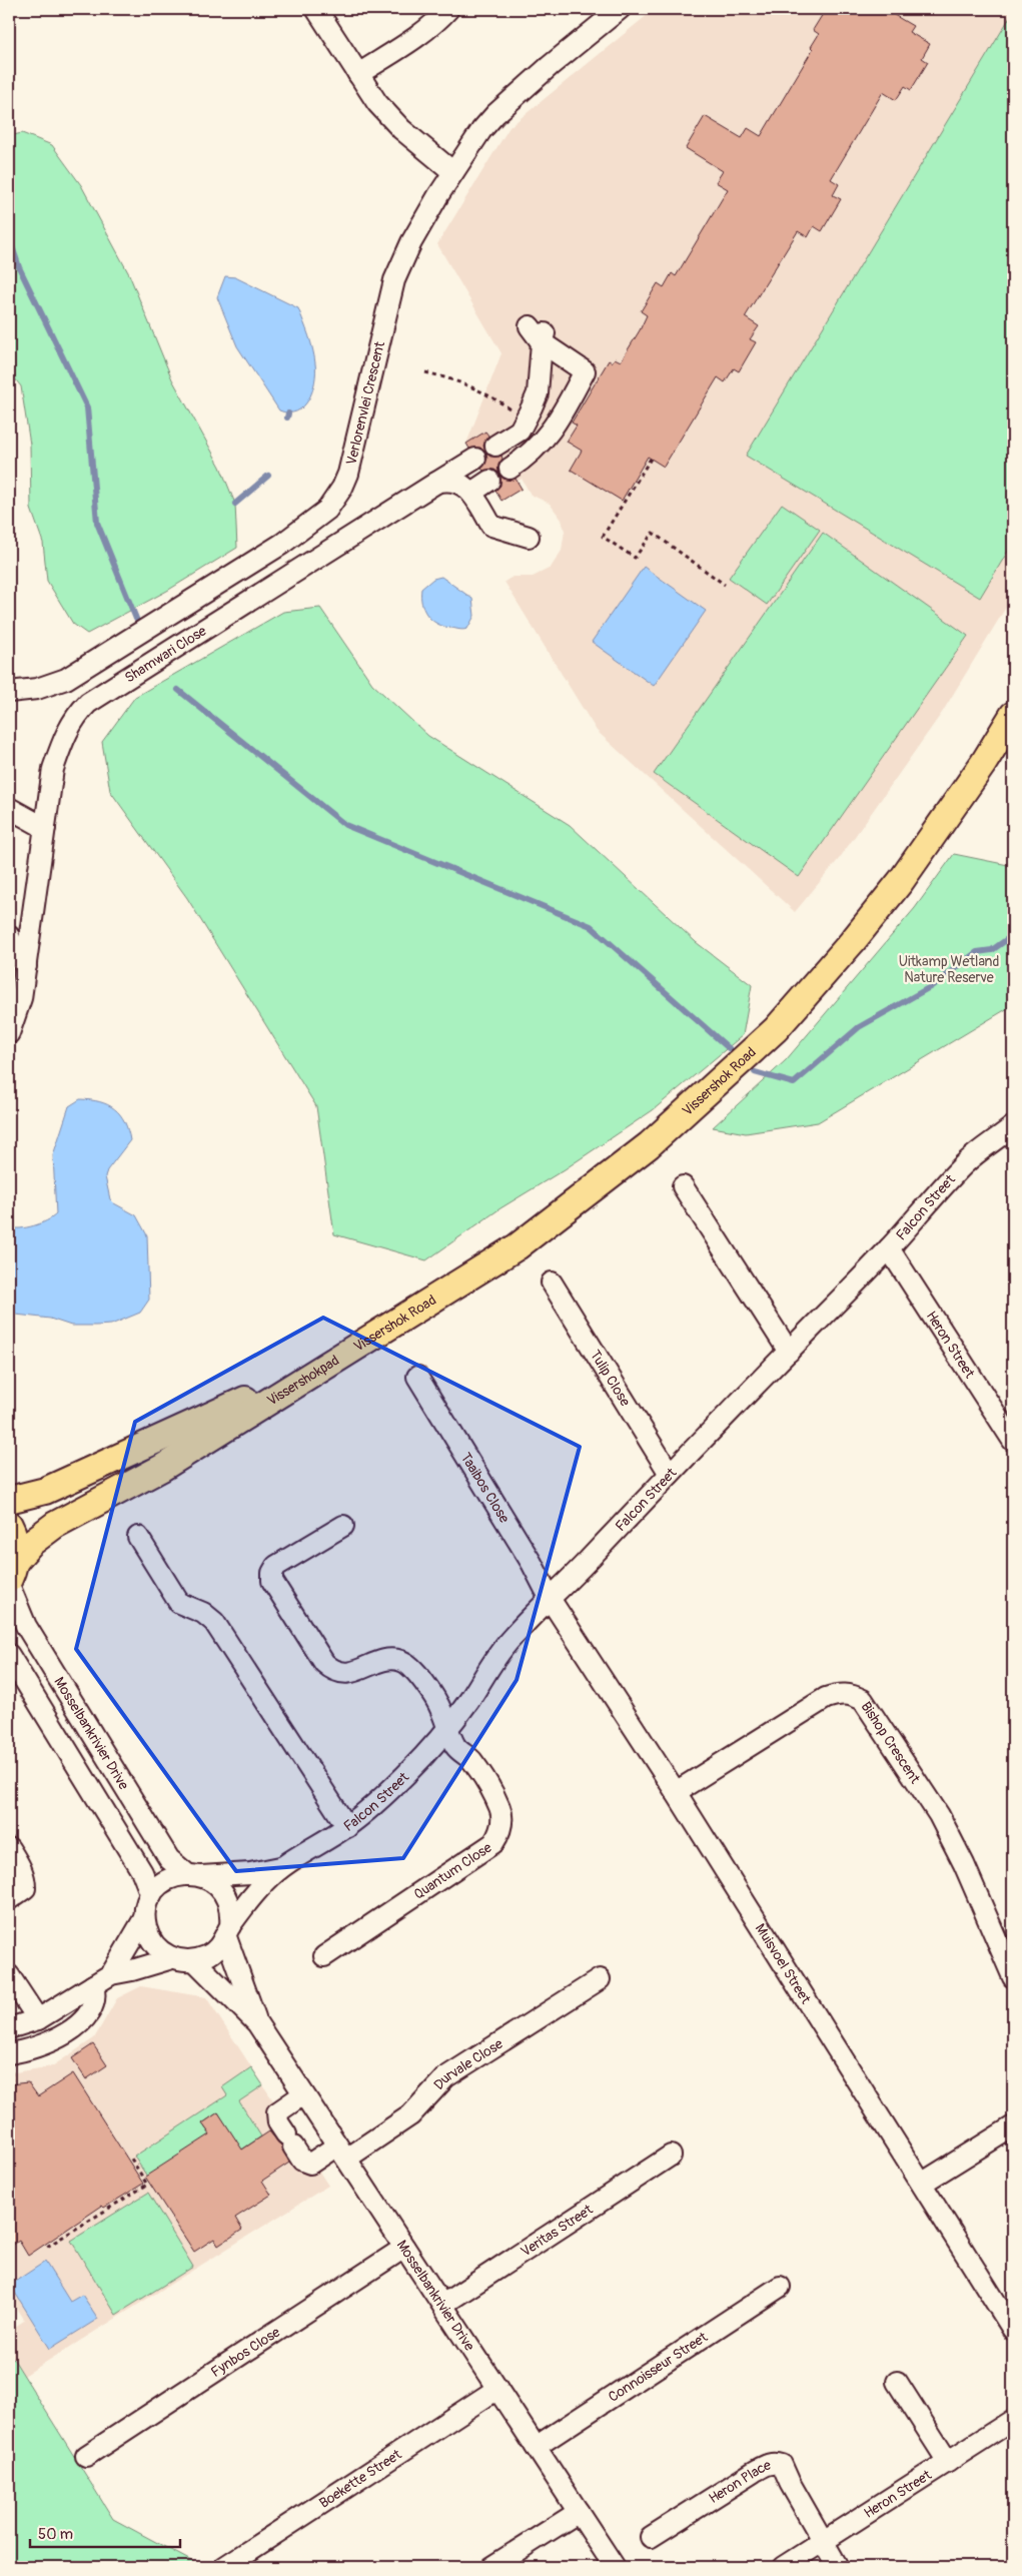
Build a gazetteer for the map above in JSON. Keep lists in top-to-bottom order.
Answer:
{
  "streets": {
    "main road": ["Vissershok Road", "Vissershokpad"],
    "street": [
      "Verlorenvlei Crescent",
      "Shamwari Close",
      "Falcon Street",
      "Heron Street",
      "Tulip Close",
      "Taaibos Close",
      "Mosselbankrivier Drive",
      "Bishop Crescent",
      "Quantum Close",
      "Muisvoel Street",
      "Durvale Close",
      "Veritas Street",
      "Fynbos Close",
      "Connoisseur Street",
      "Boekette Street",
      "Heron Place"
    ]
  },
  "crossings": [
    ["Vissershok Road", "Vissershokpad"],
    ["Falcon Street", "Heron Street"],
    ["Falcon Street", "Tulip Close"],
    ["Falcon Street", "Taaibos Close"],
    ["Falcon Street", "Mosselbankrivier Drive"],
    ["Falcon Street", "Quantum Close"],
    ["Falcon Street", "Muisvoel Street"],
    ["Heron Street", "Heron Place"],
    ["Vissershokpad", "Mosselbankrivier Drive"],
    ["Taaibos Close", "Muisvoel Street"],
    ["Mosselbankrivier Drive", "Durvale Close"],
    ["Mosselbankrivier Drive", "Veritas Street"],
    ["Mosselbankrivier Drive", "Fynbos Close"],
    ["Mosselbankrivier Drive", "Connoisseur Street"],
    ["Mosselbankrivier Drive", "Boekette Street"],
    ["Bishop Crescent", "Muisvoel Street"]
  ],
  "parks": ["Uitkamp Wetland Nature Reserve"],
  "scale_bar": "50 m"
}
